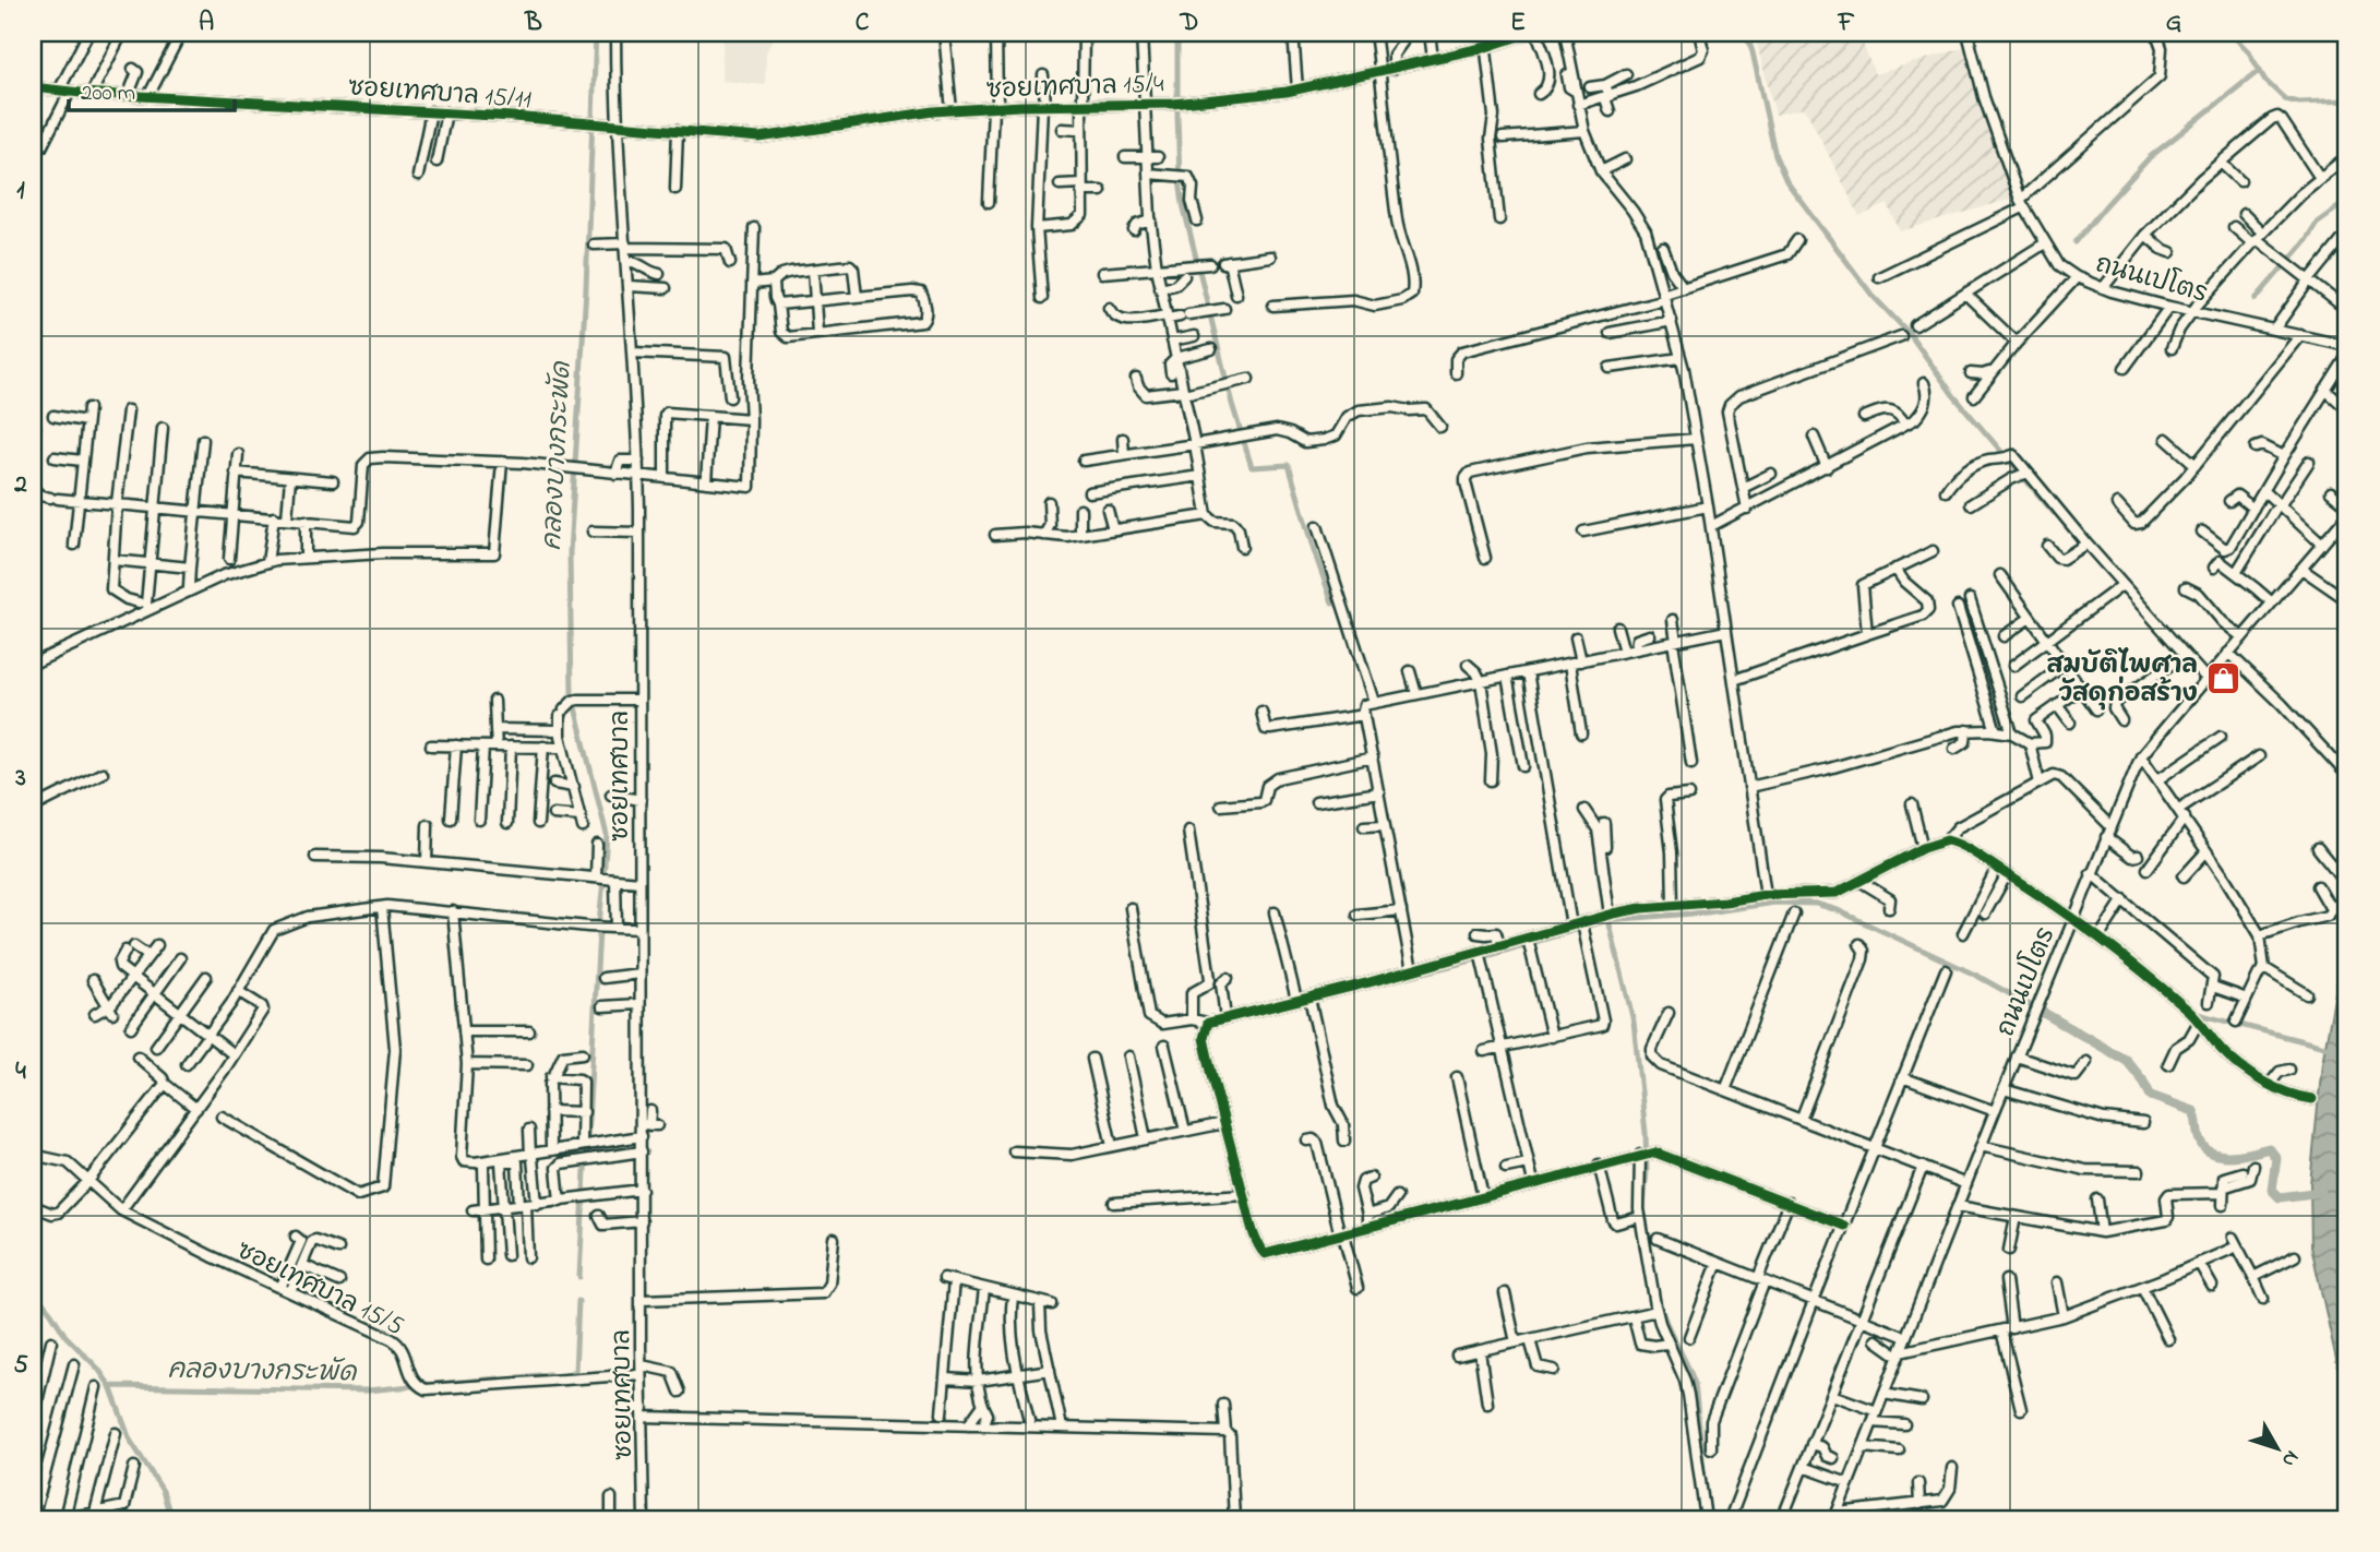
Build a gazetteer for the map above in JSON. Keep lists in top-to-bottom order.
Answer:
{
  "streets": {
    "street": [
      "ซอยเทศบาล 15/4",
      "ซอยเทศบาล 15/11",
      "ถนนเปโตร",
      "ซอยเทศบาล",
      "ซอยเทศบาล 15/5"
    ]
  },
  "crossings": [
    ["ซอยเทศบาล 15/4", "ซอยเทศบาล 15/11"],
    ["ซอยเทศบาล 15/4", "ซอยเทศบาล"],
    ["ซอยเทศบาล 15/11", "ซอยเทศบาล"],
    ["ซอยเทศบาล", "ซอยเทศบาล 15/5"]
  ],
  "water": ["คลองบางกระพัด"],
  "places": {
    "shop": ["สมบัติไพศาล วัสดุก่อสร้าง"]
  },
  "scale_bar": "200 m",
  "north": "bottom right",
  "grid": {
    "columns": [
      "A",
      "B",
      "C",
      "D",
      "E",
      "F",
      "G"
    ],
    "rows": [
      "1",
      "2",
      "3",
      "4",
      "5"
    ]
  }
}
